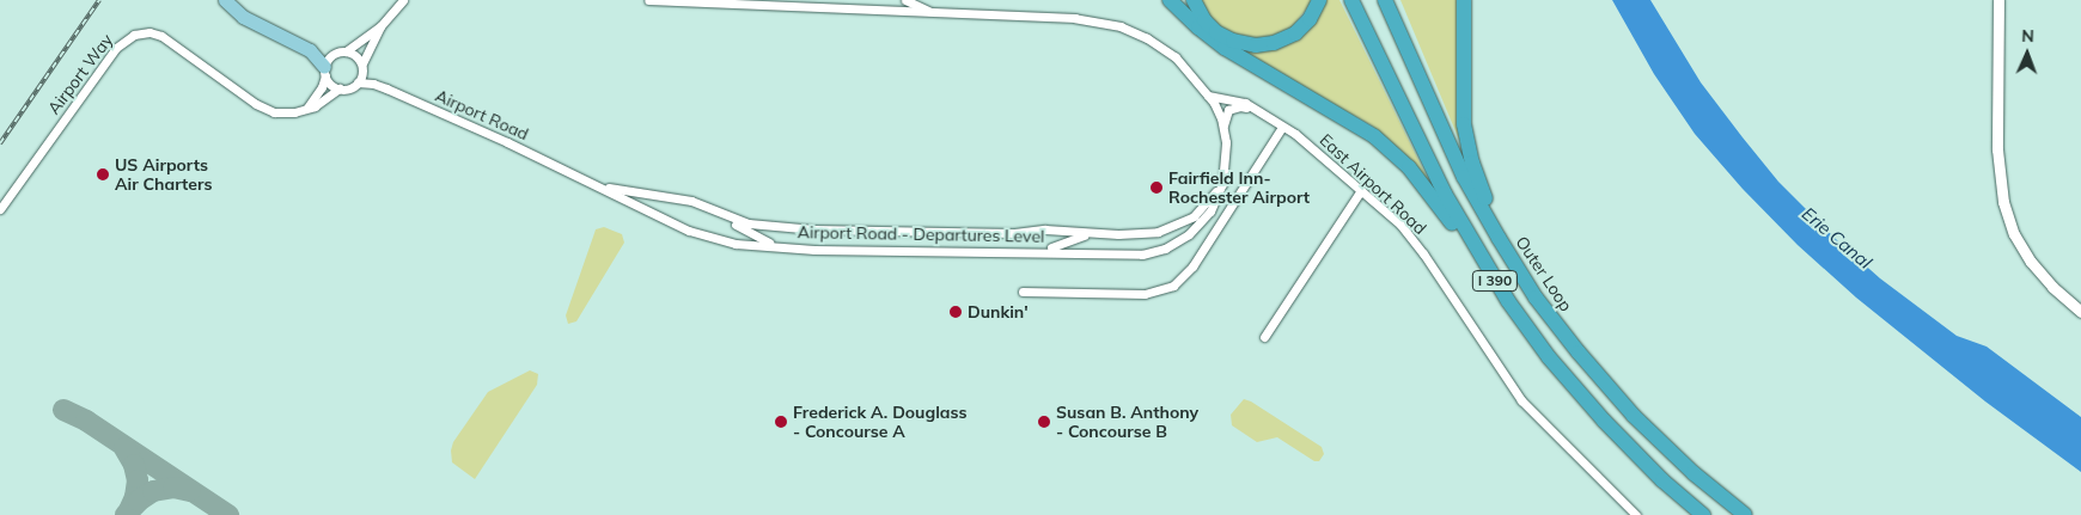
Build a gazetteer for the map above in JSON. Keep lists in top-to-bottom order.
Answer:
{
  "streets": {
    "highway": ["Outer Loop", "I 390"],
    "street": [
      "Airport Way",
      "Airport Road",
      "East Airport Road",
      "Airport Road - Departures Level"
    ]
  },
  "crossings": [
    ["Airport Way", "Airport Road"],
    ["Airport Road", "Airport Road - Departures Level"]
  ],
  "water": ["Erie Canal"],
  "places": [
    "US Airports Air Charters",
    "Fairfield Inn- Rochester Airport",
    "Dunkin'",
    "Frederick A. Douglass - Concourse A",
    "Susan B. Anthony - Concourse B"
  ],
  "north": "top"
}
